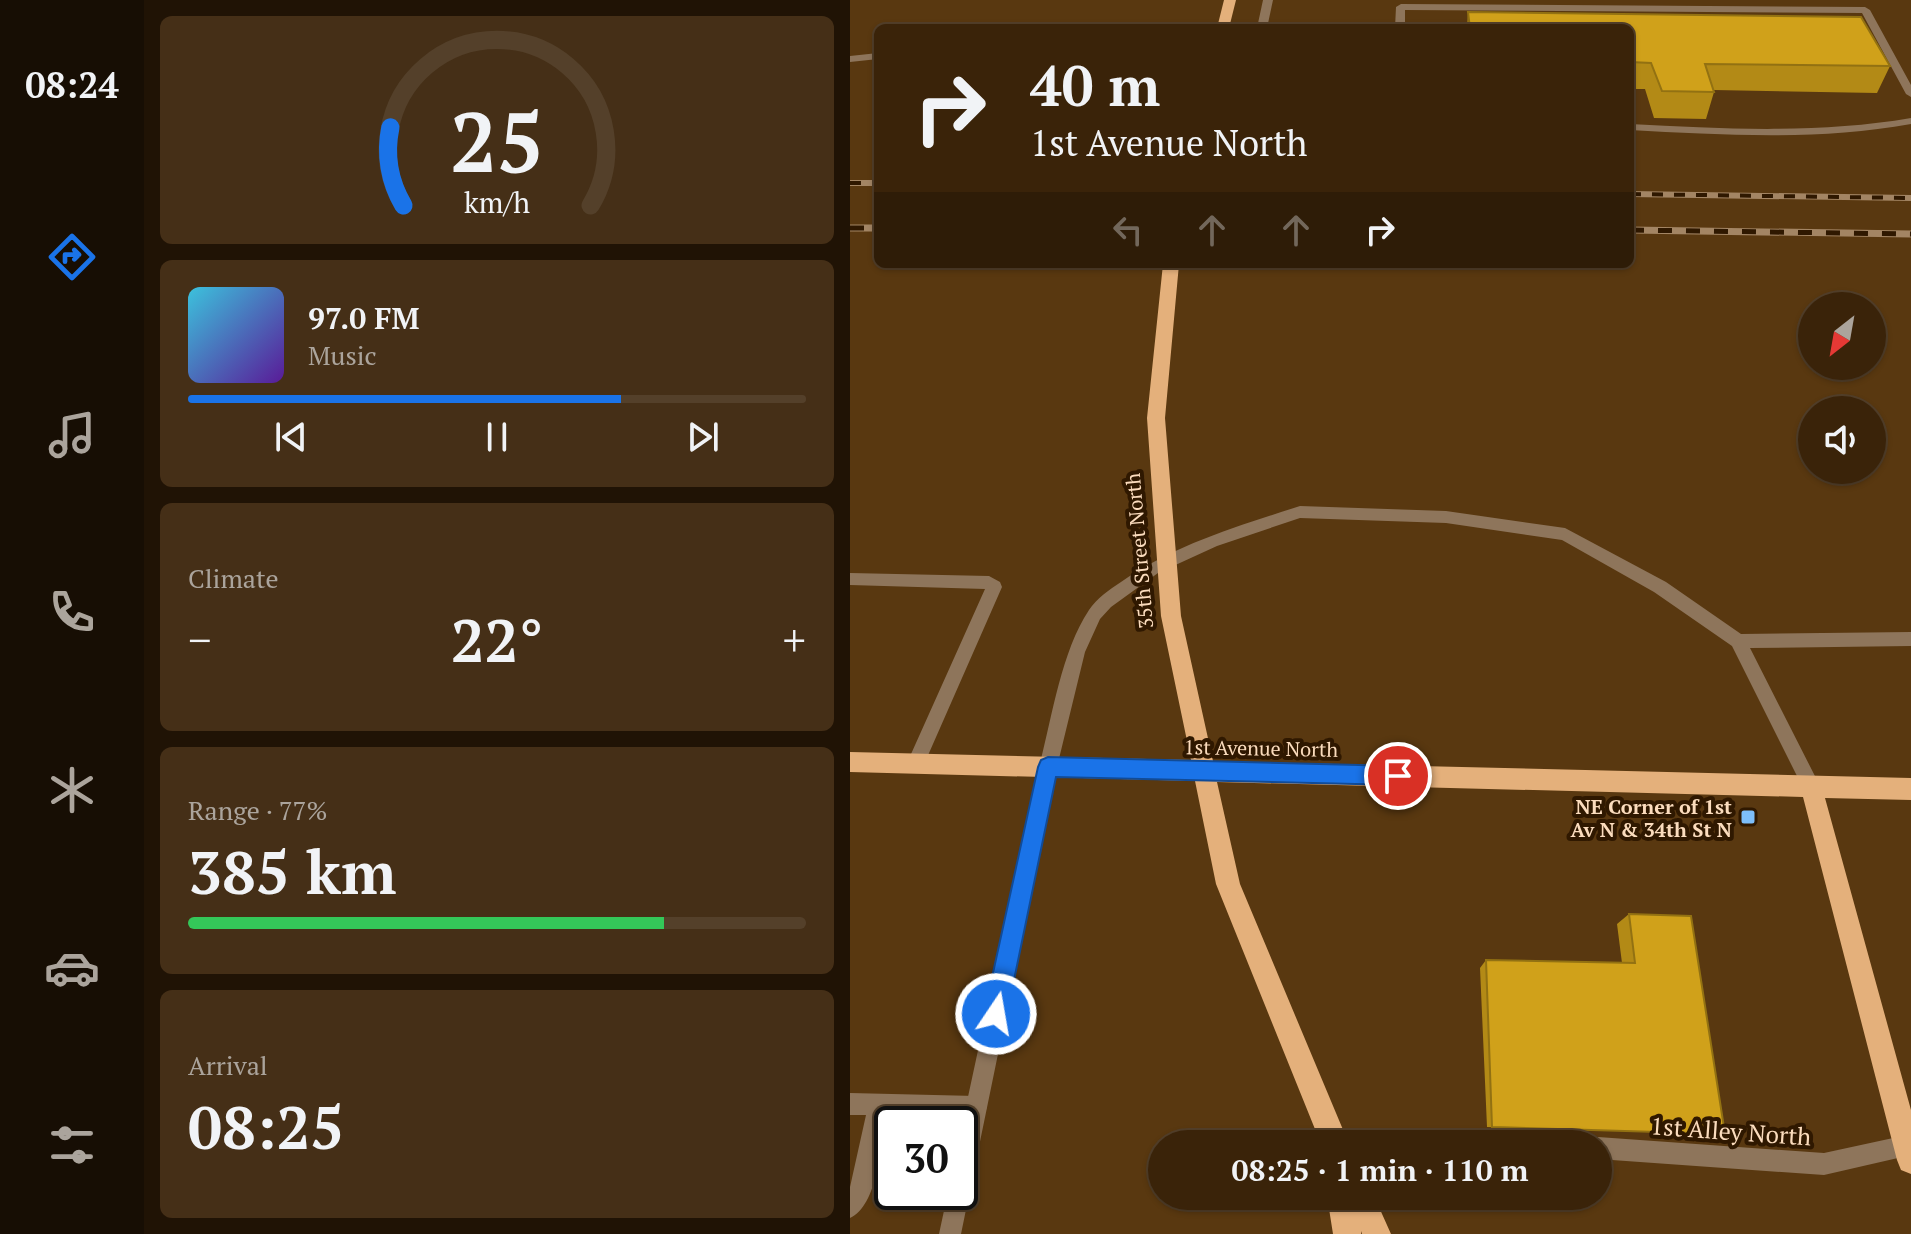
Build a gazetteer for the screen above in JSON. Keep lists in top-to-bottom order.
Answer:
{
  "streets": {
    "main road": ["35th Street North", "1st Avenue North"],
    "street": ["1st Alley North"]
  },
  "places": {
    "transit": ["NE Corner of 1st Av N & 34th St N"]
  },
  "north": "bottom left",
  "page": {
    "tabs": "08:24",
    "turn": ["40 m", "1st Avenue North"],
    "song": ["97.0 FM", "Music"],
    "tile": [
      "Climate",
      ["Range · 77%", "385 km"],
      ["Arrival", "08:25"]
    ],
    "heat": ["−", "22°", "+"],
    "limit": "30",
    "trip": "08:25 · 1 min · 110 m",
    "gauge": ["25", "km/h"]
  }
}
